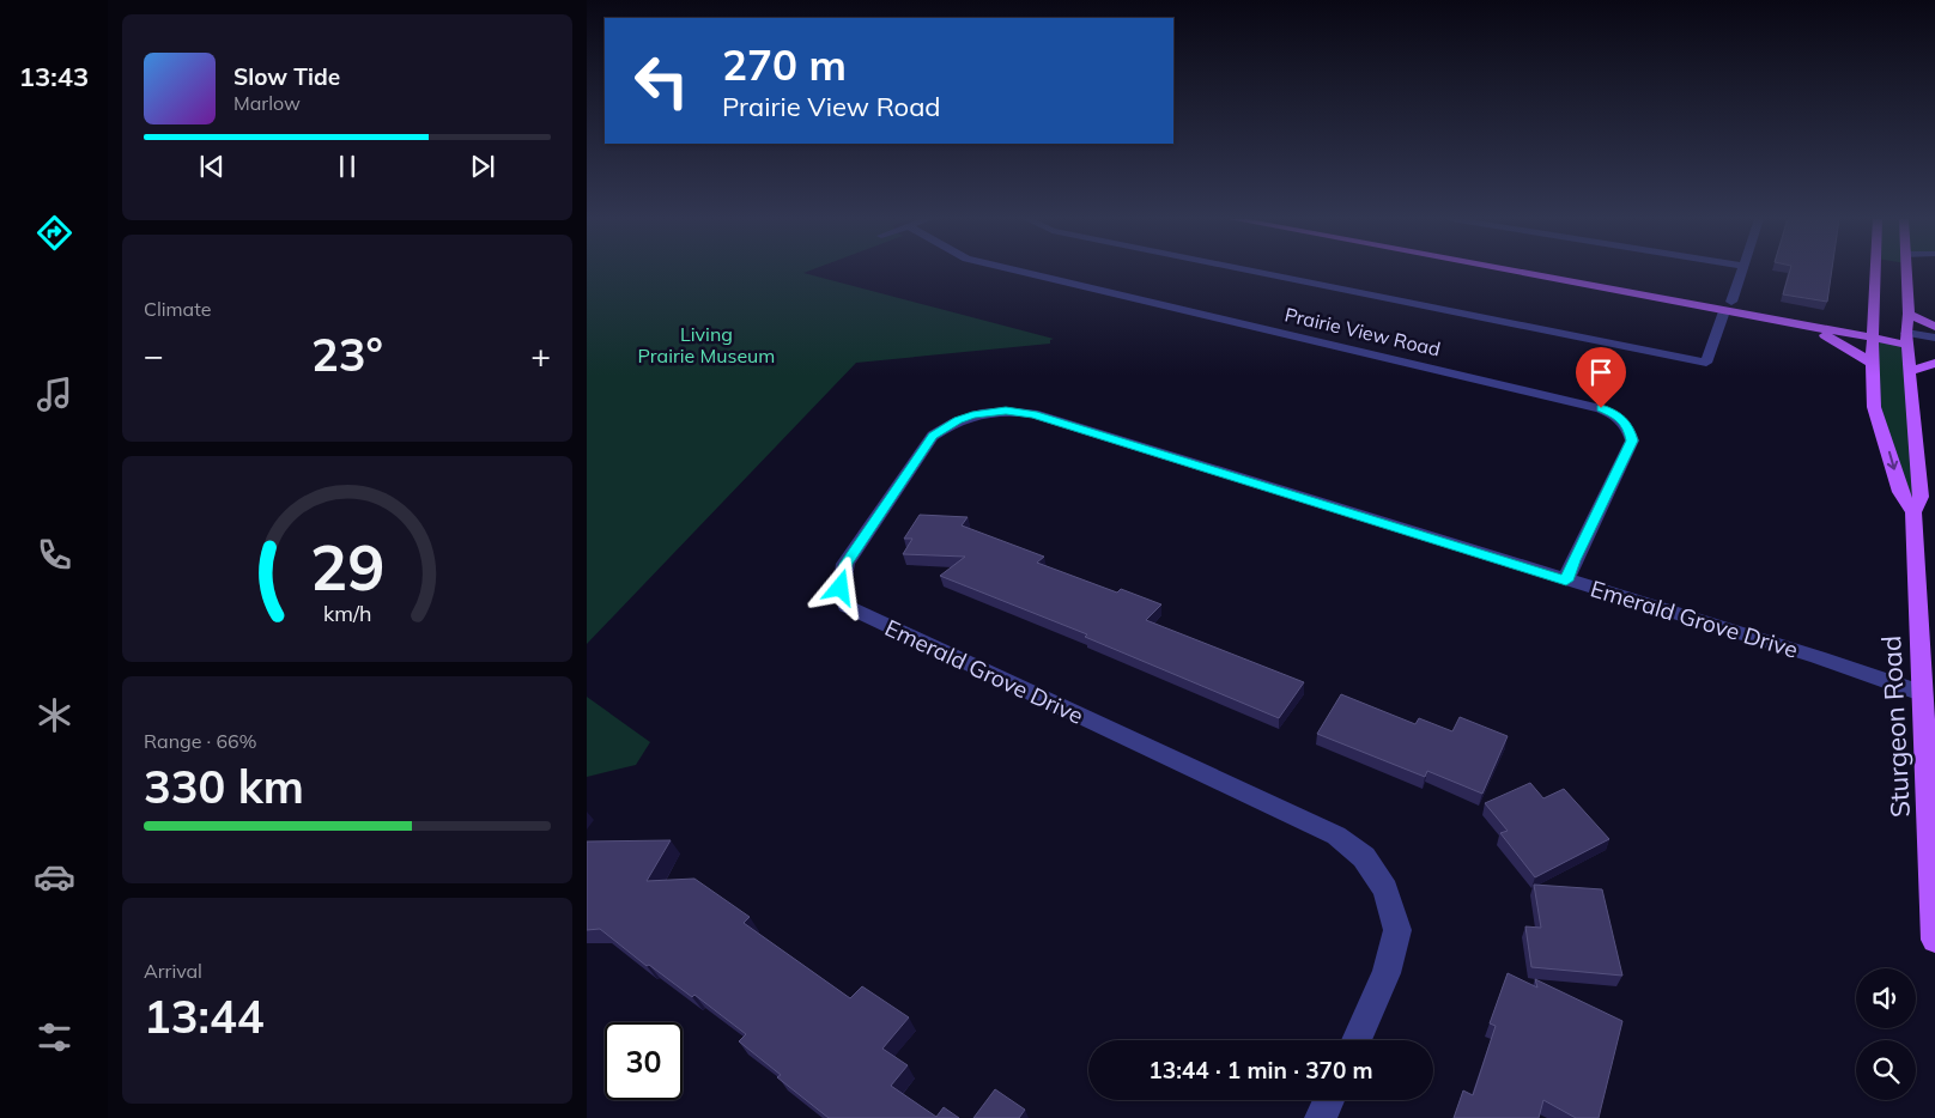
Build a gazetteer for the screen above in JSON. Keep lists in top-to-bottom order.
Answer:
{
  "streets": {
    "main road": ["Sturgeon Road"],
    "street": ["Prairie View Road", "Emerald Grove Drive"]
  },
  "crossings": [
    ["Prairie View Road", "Emerald Grove Drive"],
    ["Emerald Grove Drive", "Sturgeon Road"]
  ],
  "parks": ["Living Prairie Museum"],
  "page": {
    "tabs": "13:43",
    "turn": ["270 m", "Prairie View Road"],
    "song": ["Slow Tide", "Marlow"],
    "tile": [
      "Climate",
      ["Range · 66%", "330 km"],
      ["Arrival", "13:44"]
    ],
    "heat": ["−", "23°", "+"],
    "limit": "30",
    "trip": "13:44 · 1 min · 370 m",
    "gauge": ["29", "km/h"]
  }
}
